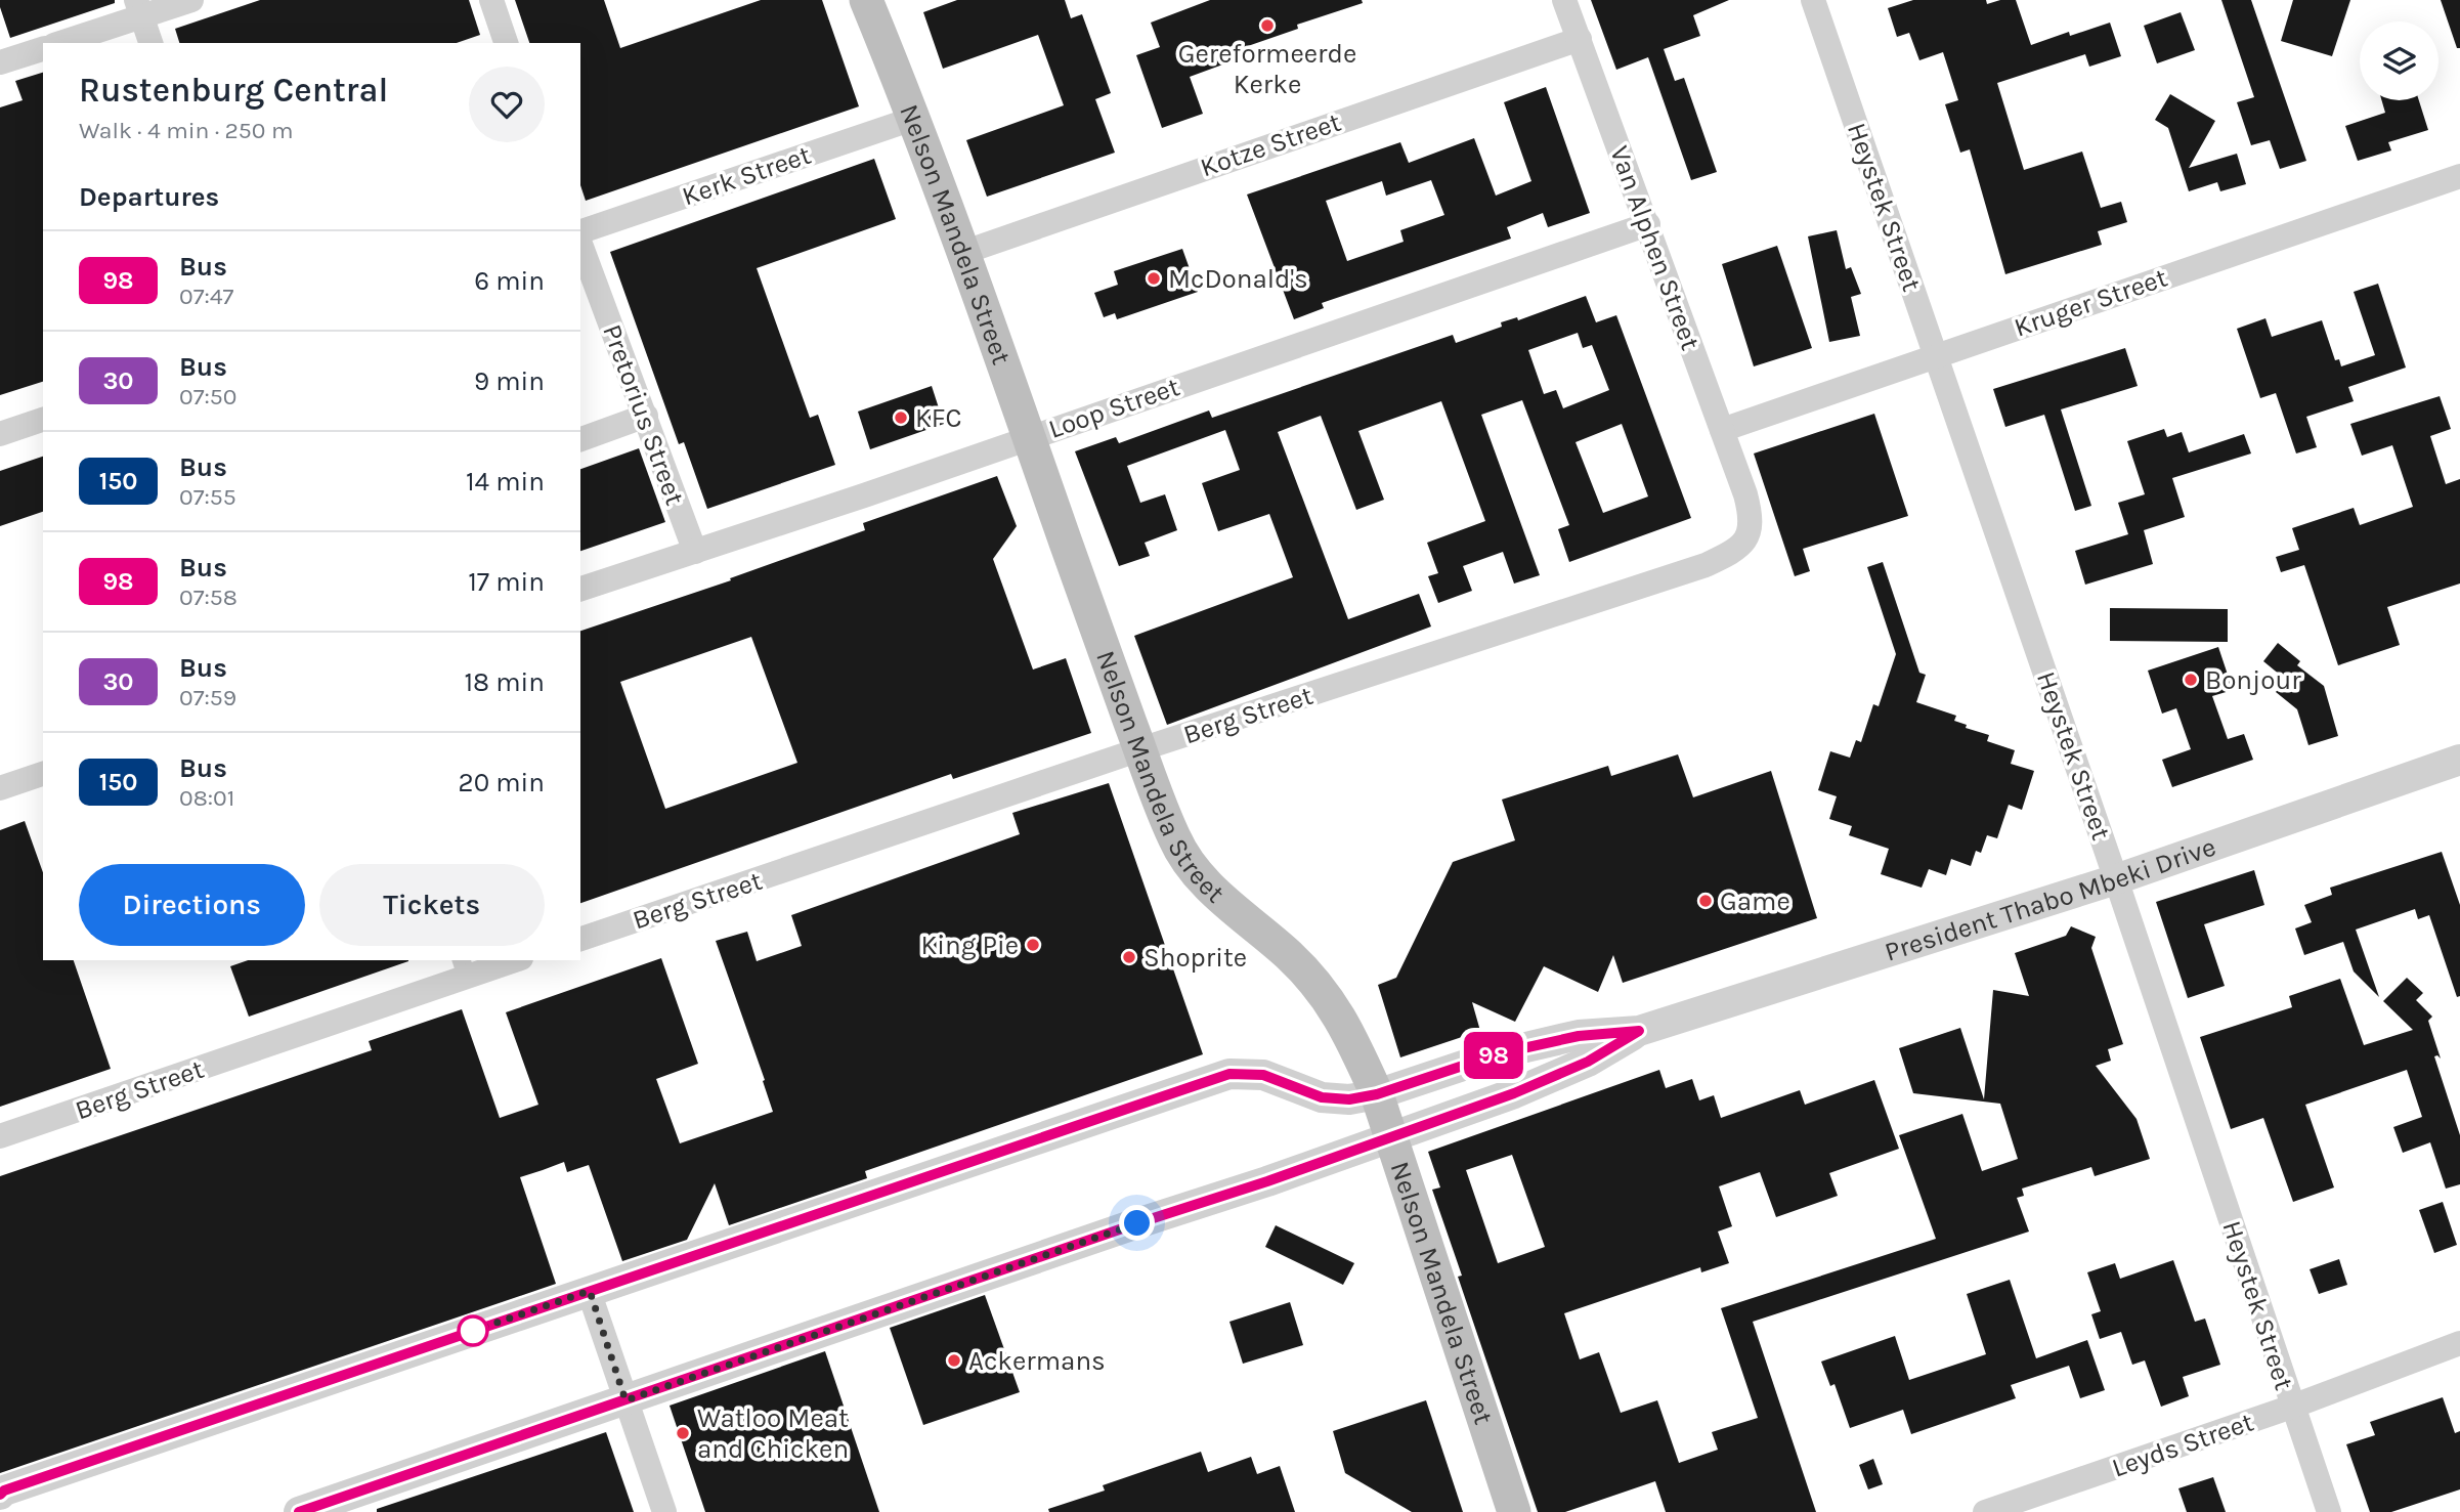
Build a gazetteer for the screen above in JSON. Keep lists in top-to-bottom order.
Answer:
{
  "streets": {
    "main road": ["Nelson Mandela Street"],
    "street": [
      "Kotze Street",
      "Kerk Street",
      "Heystek Street",
      "Van Alphen Street",
      "Kruger Street",
      "Loop Street",
      "Pretorius Street",
      "Berg Street",
      "President Thabo Mbeki Drive",
      "Leyds Street"
    ]
  },
  "crossings": [
    ["Kotze Street", "Nelson Mandela Street"],
    ["Kotze Street", "Van Alphen Street"],
    ["Kerk Street", "Nelson Mandela Street"],
    ["Heystek Street", "Kruger Street"],
    ["Heystek Street", "President Thabo Mbeki Drive"],
    ["Heystek Street", "Leyds Street"],
    ["Nelson Mandela Street", "Loop Street"],
    ["Nelson Mandela Street", "Berg Street"],
    ["Nelson Mandela Street", "President Thabo Mbeki Drive"],
    ["Van Alphen Street", "Kruger Street"],
    ["Van Alphen Street", "Loop Street"],
    ["Van Alphen Street", "Berg Street"],
    ["Loop Street", "Pretorius Street"]
  ],
  "places": [
    "Gereformeerde Kerke",
    "McDonald's",
    "KFC",
    "Bonjour",
    "Game",
    "King Pie",
    "Shoprite",
    "Ackermans",
    "Watloo Meat and Chicken"
  ],
  "lines": ["bus line 98"],
  "page": {
    "on_map": "98",
    "heading": [
      ["Rustenburg Central", "Walk · 4 min · 250 m"],
      "Departures"
    ],
    "list": [
      {
        "mark": "98",
        "name": "Bus",
        "note": "07:47",
        "value": "6 min"
      },
      {
        "mark": "30",
        "name": "Bus",
        "note": "07:50",
        "value": "9 min"
      },
      {
        "mark": "150",
        "name": "Bus",
        "note": "07:55",
        "value": "14 min"
      },
      {
        "mark": "98",
        "name": "Bus",
        "note": "07:58",
        "value": "17 min"
      },
      {
        "mark": "30",
        "name": "Bus",
        "note": "07:59",
        "value": "18 min"
      },
      {
        "mark": "150",
        "name": "Bus",
        "note": "08:01",
        "value": "20 min"
      }
    ],
    "buttons": ["Directions", "Tickets"]
  }
}
